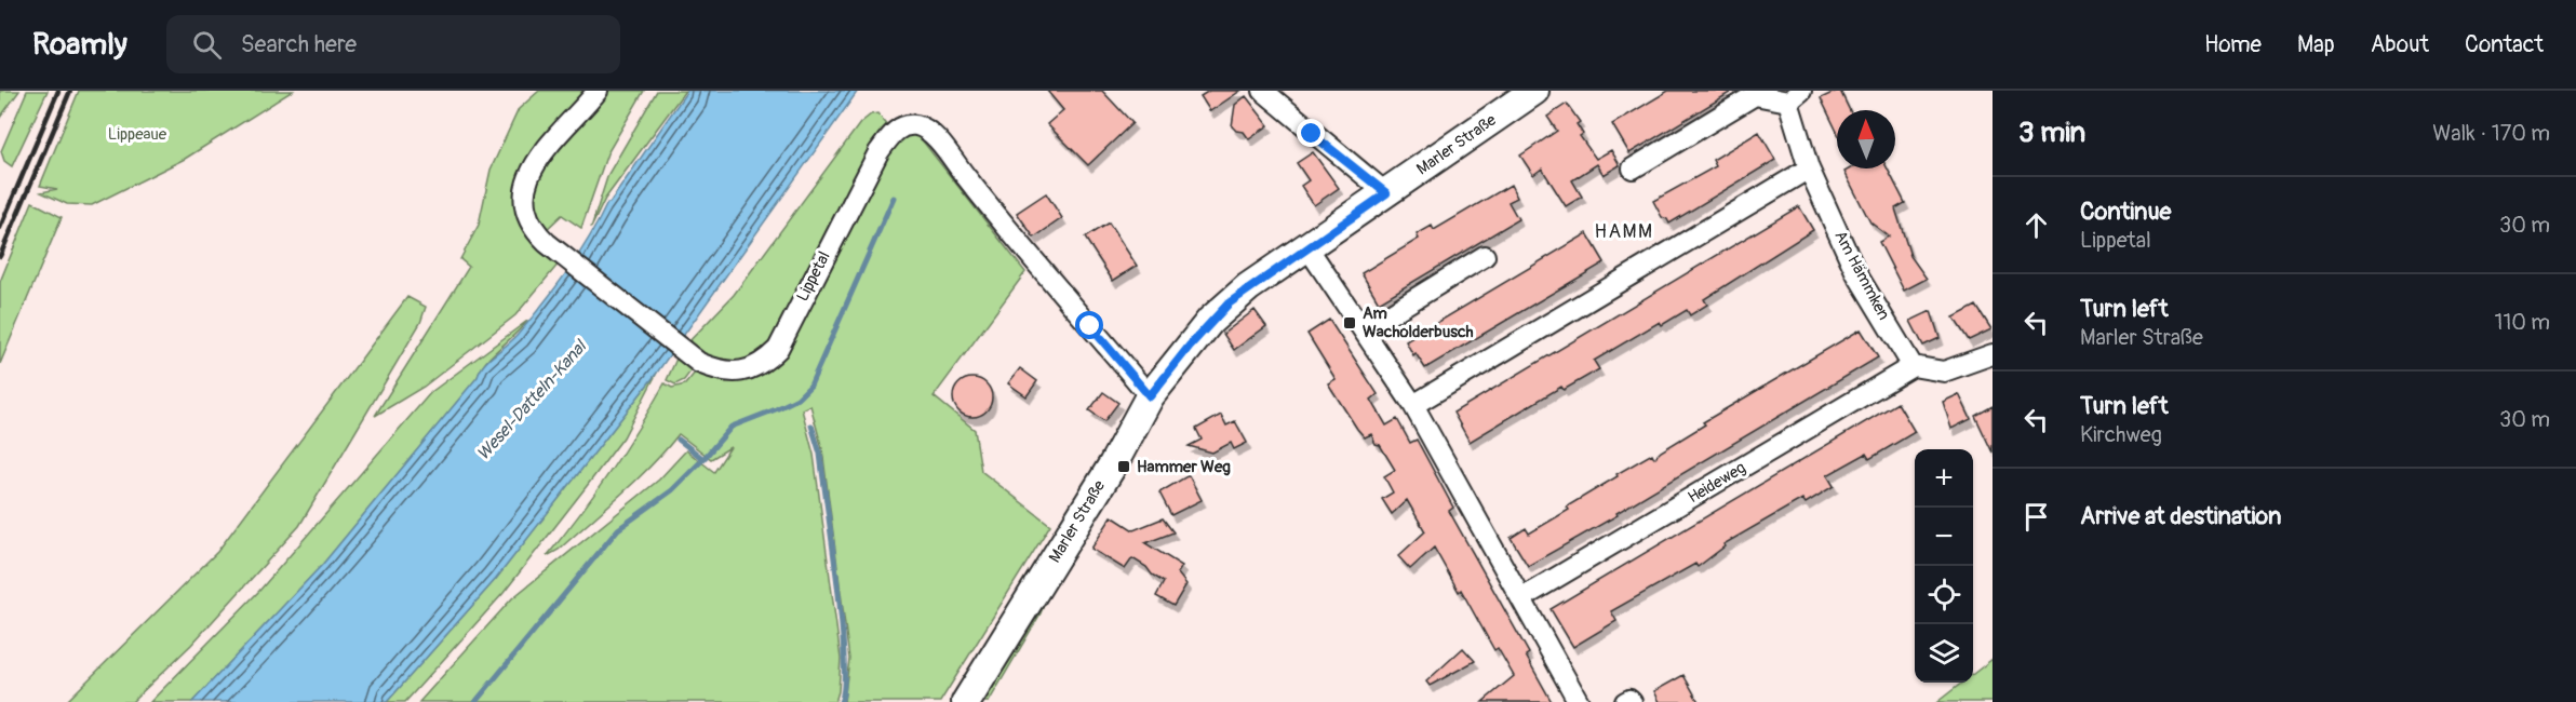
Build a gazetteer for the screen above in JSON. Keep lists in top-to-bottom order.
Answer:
{
  "streets": {
    "main road": ["Marler Straße"],
    "street": ["Am Hämmken", "Lippetal", "Heideweg"]
  },
  "crossings": [
    ["Marler Straße", "Lippetal"],
    ["Am Hämmken", "Heideweg"]
  ],
  "districts": ["HAMM"],
  "water": ["Wesel-Datteln-Kanal"],
  "parks": ["Lippeaue"],
  "places": {
    "transit": ["Am Wacholderbusch", "Hammer Weg"]
  },
  "north": "top",
  "page": {
    "header": "Roamly",
    "search": "Search here",
    "nav": [
      "Home",
      "Map",
      "About",
      "Contact"
    ],
    "heading": ["3 min", "Walk · 170 m"],
    "list": [
      ["Continue", "Lippetal", "30 m"],
      ["Turn left", "Marler Straße", "110 m"],
      ["Turn left", "Kirchweg", "30 m"],
      "Arrive at destination"
    ],
    "map_buttons": ["+", "−"]
  }
}
